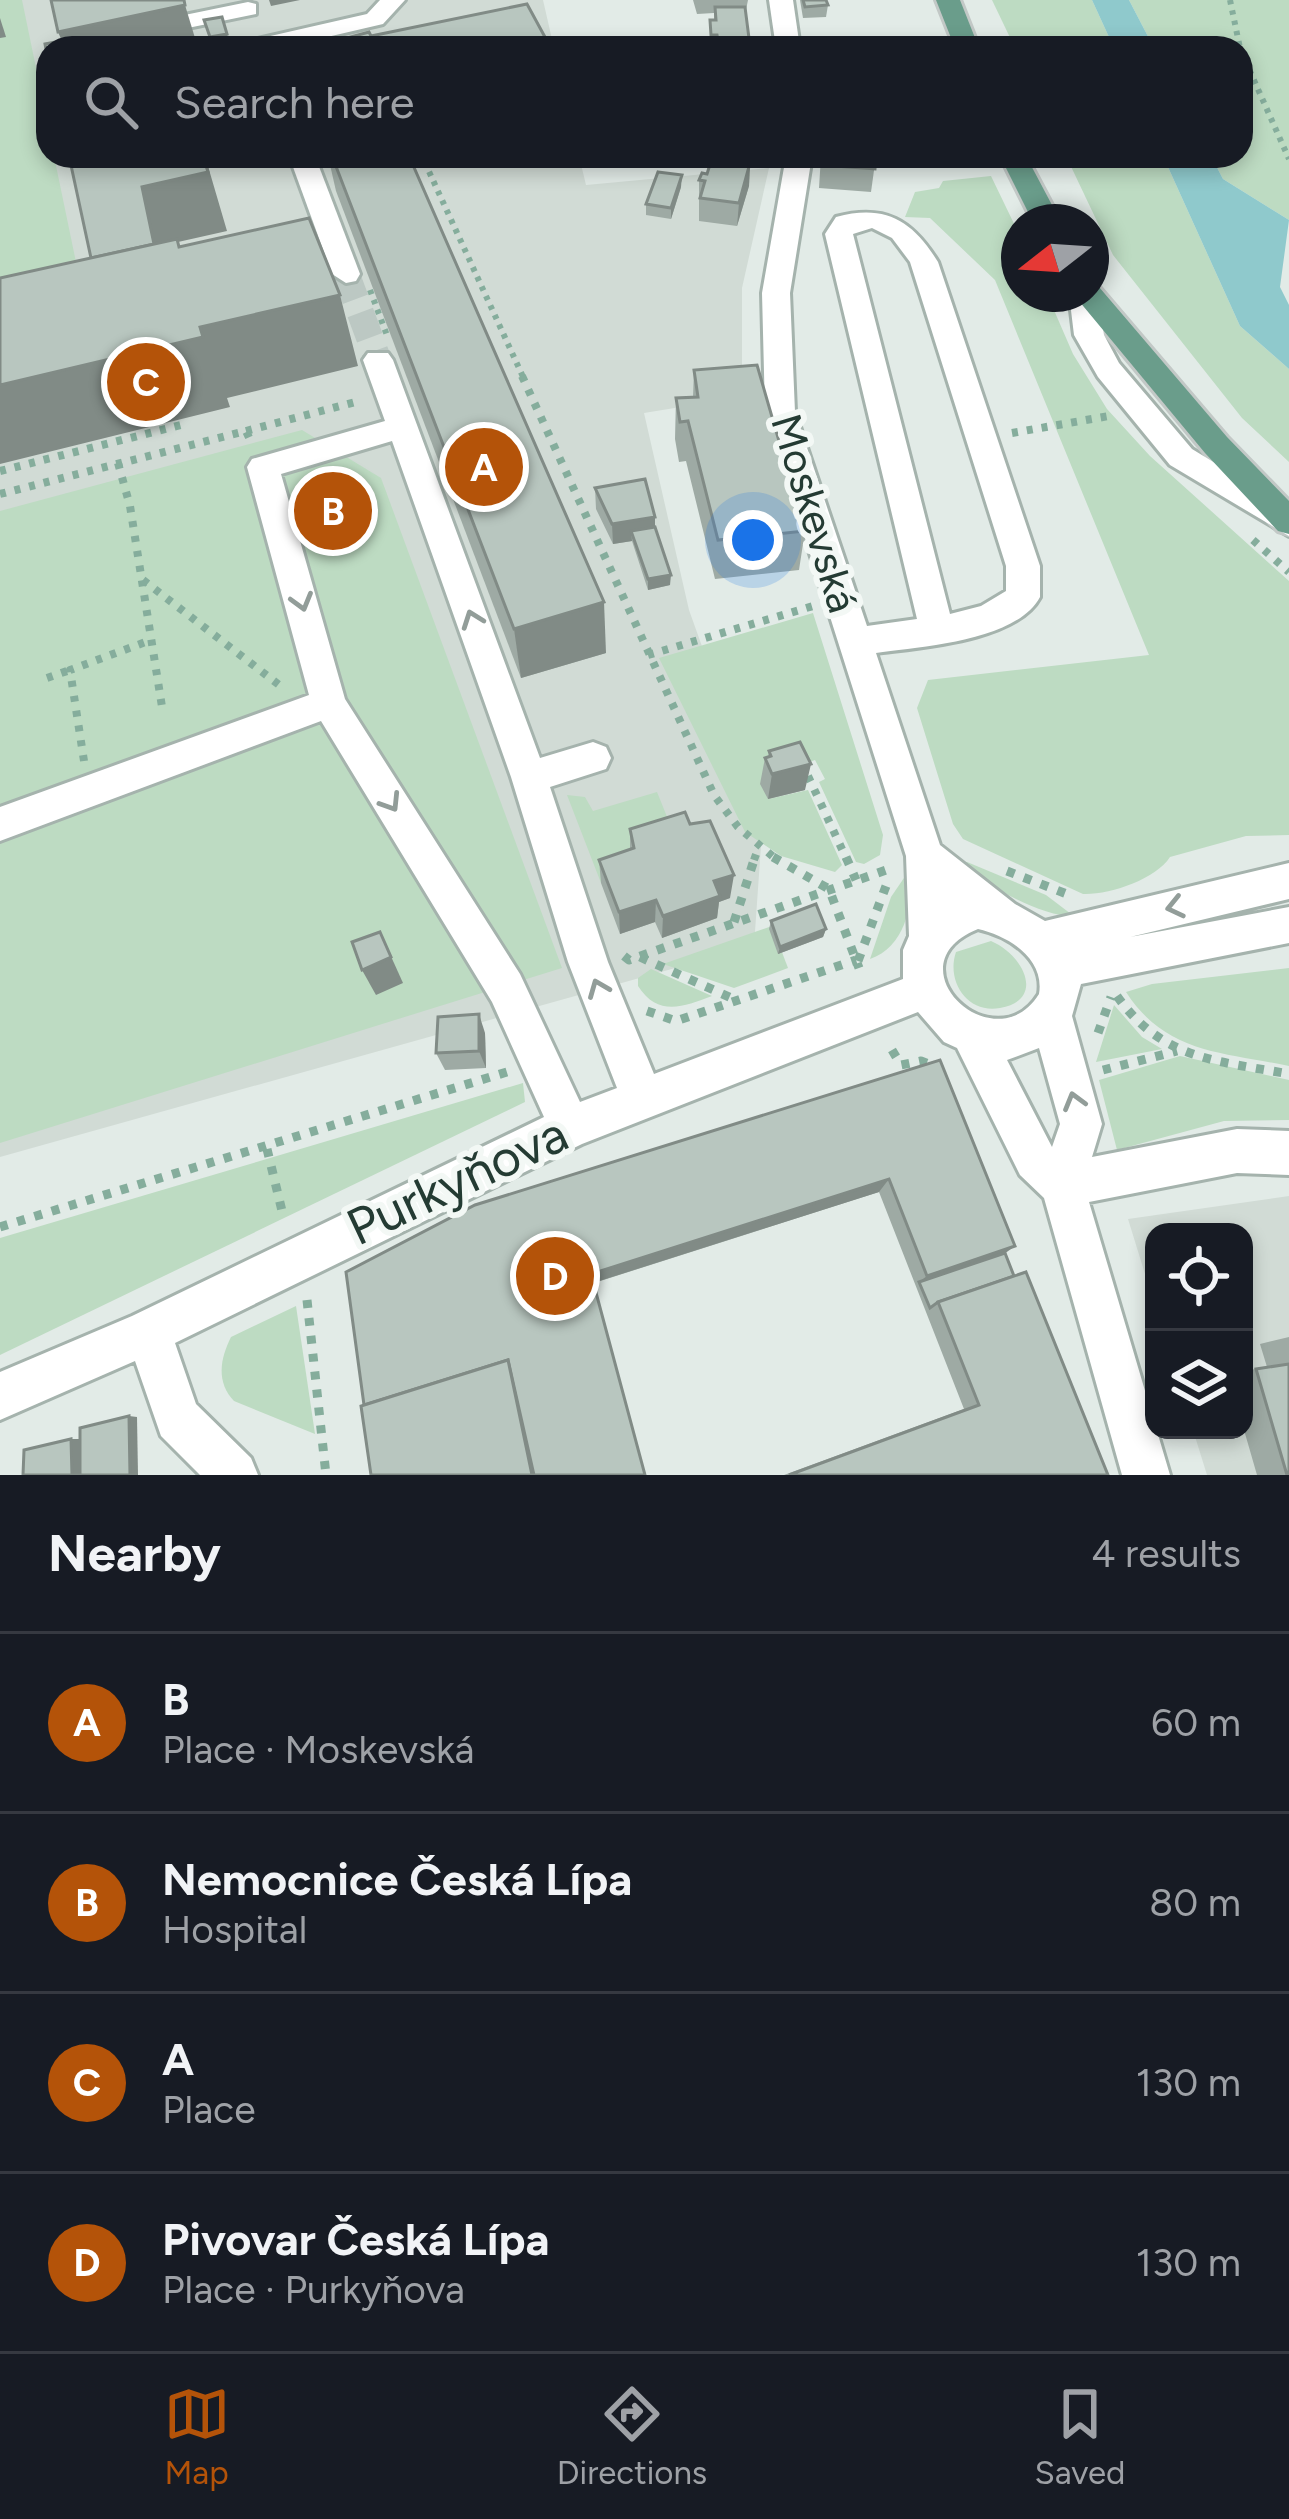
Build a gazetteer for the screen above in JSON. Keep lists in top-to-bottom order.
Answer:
{
  "streets": {
    "street": ["Moskevská", "Purkyňova"]
  },
  "crossings": [
    ["Moskevská", "Purkyňova"]
  ],
  "north": "left",
  "page": {
    "search": "Search here",
    "pins": [
      "C",
      "A",
      "B",
      "D"
    ],
    "heading": ["Nearby", "4 results"],
    "list": [
      {
        "mark": "A",
        "name": "B",
        "note": "Place · Moskevská",
        "value": "60 m"
      },
      {
        "mark": "B",
        "name": "Nemocnice Česká Lípa",
        "note": "Hospital",
        "value": "80 m"
      },
      {
        "mark": "C",
        "name": "A",
        "note": "Place",
        "value": "130 m"
      },
      {
        "mark": "D",
        "name": "Pivovar Česká Lípa",
        "note": "Place · Purkyňova",
        "value": "130 m"
      }
    ],
    "nav": ["Map", "Directions", "Saved"]
  }
}
